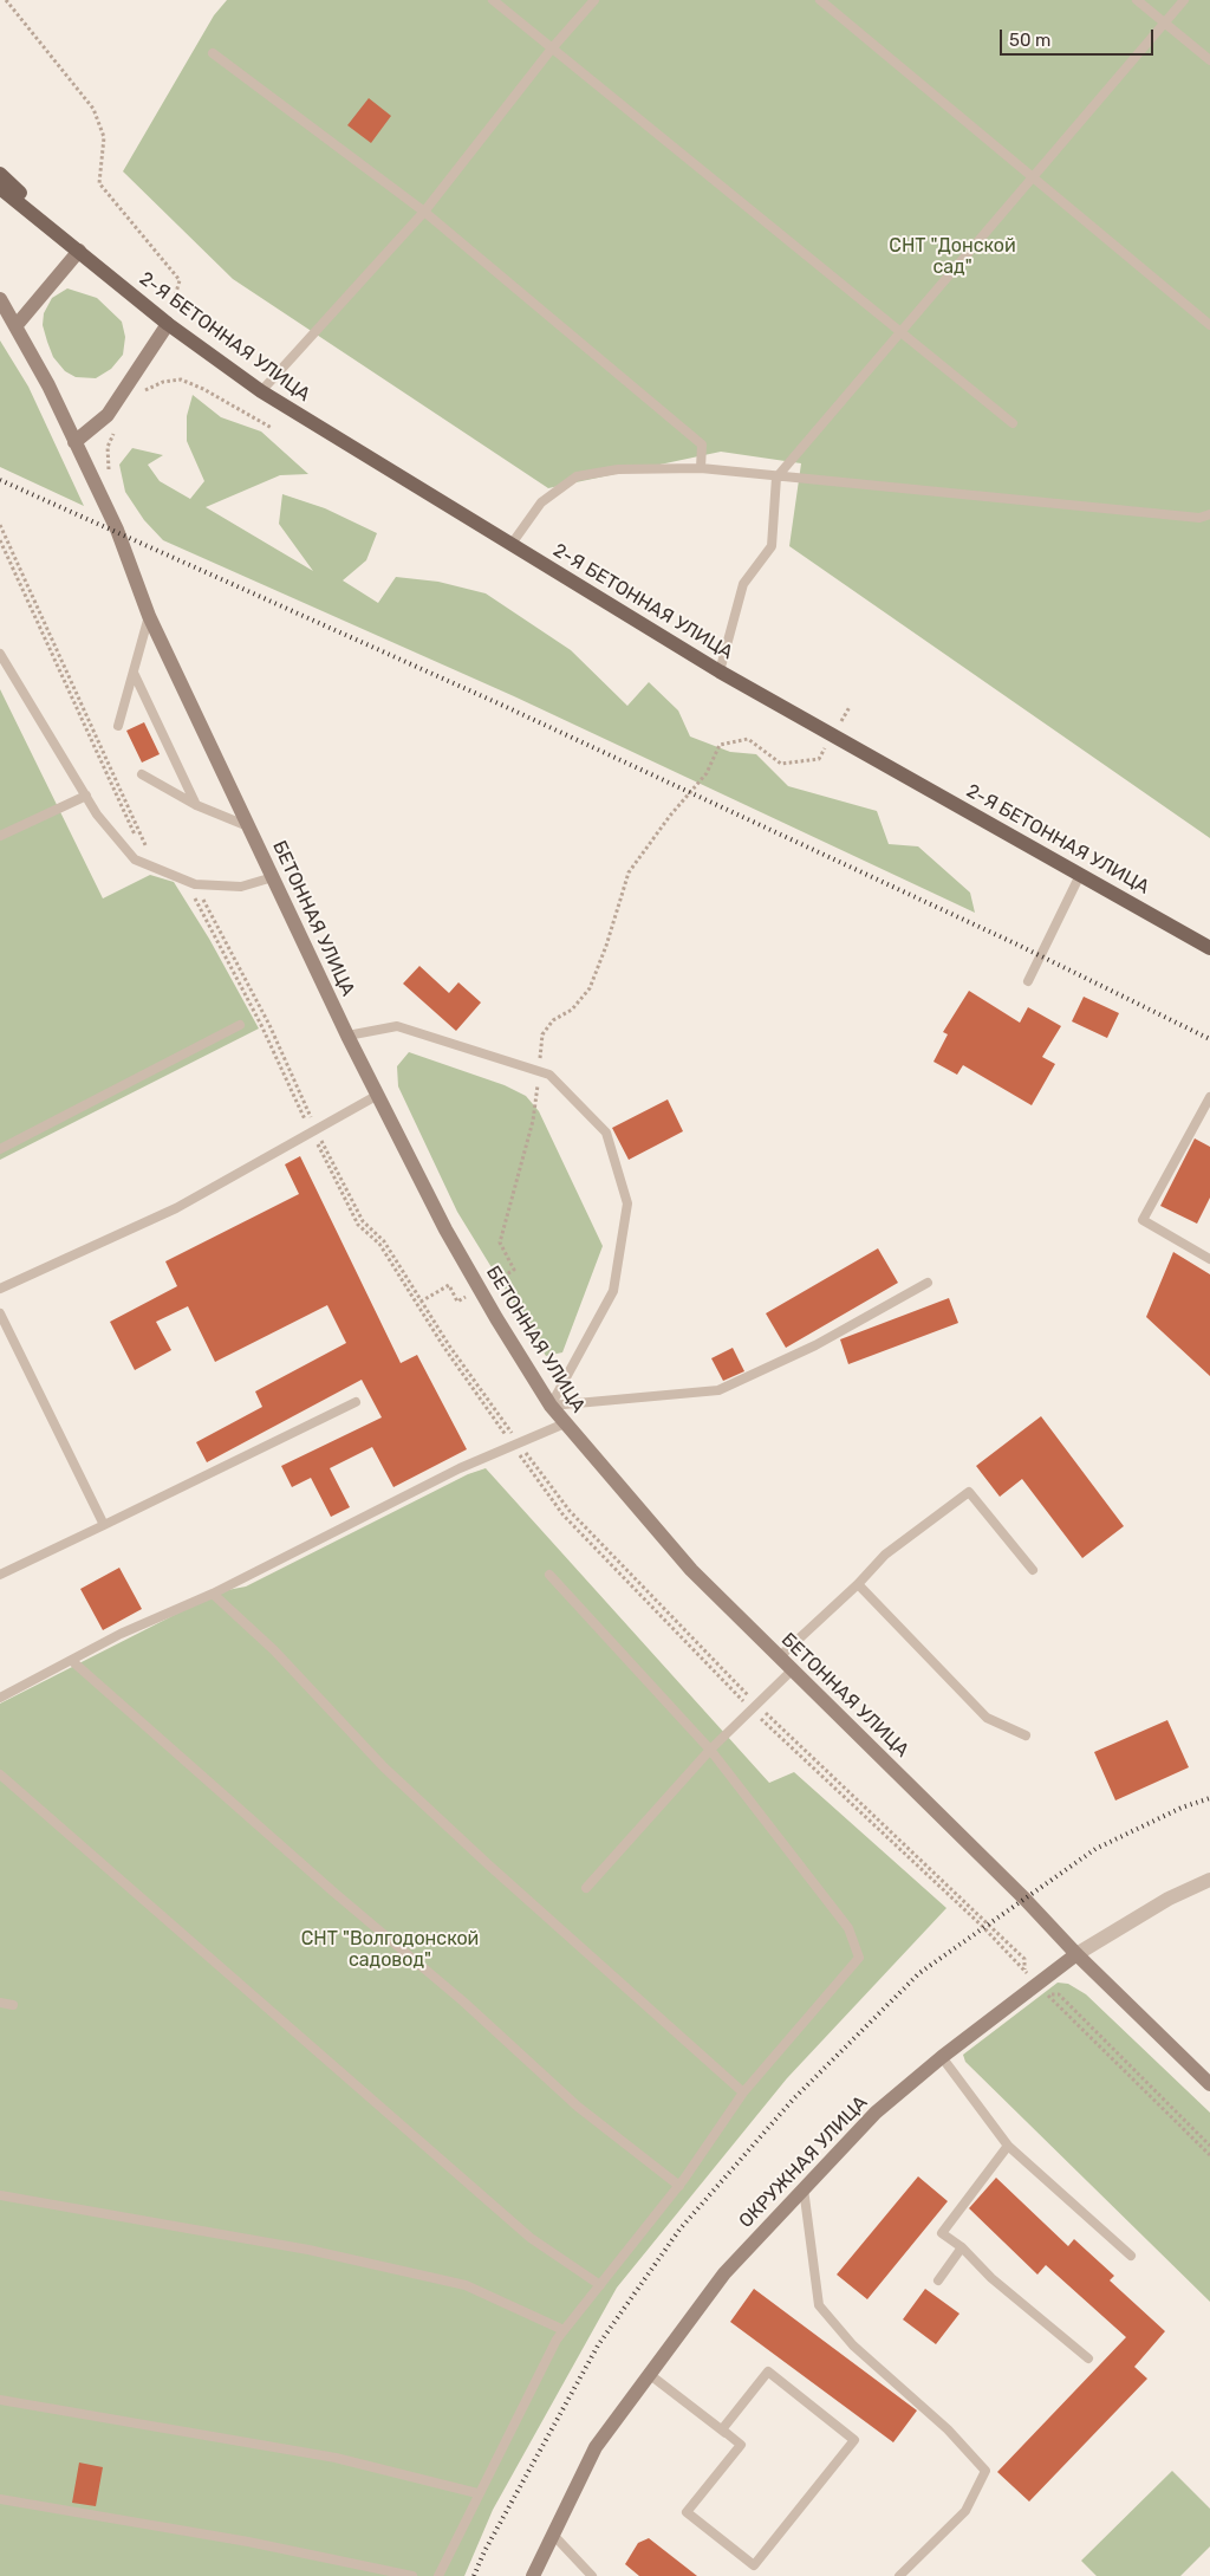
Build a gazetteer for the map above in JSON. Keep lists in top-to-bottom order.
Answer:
{
  "streets": {
    "main road": ["2-Я БЕТОННАЯ УЛИЦА", "БЕТОННАЯ УЛИЦА", "ОКРУЖНАЯ УЛИЦА"]
  },
  "crossings": [
    ["БЕТОННАЯ УЛИЦА", "ОКРУЖНАЯ УЛИЦА"]
  ],
  "parks": ["СНТ \"Донской сад\"", "СНТ \"Волгодонской садовод\""],
  "scale_bar": "50 m"
}
